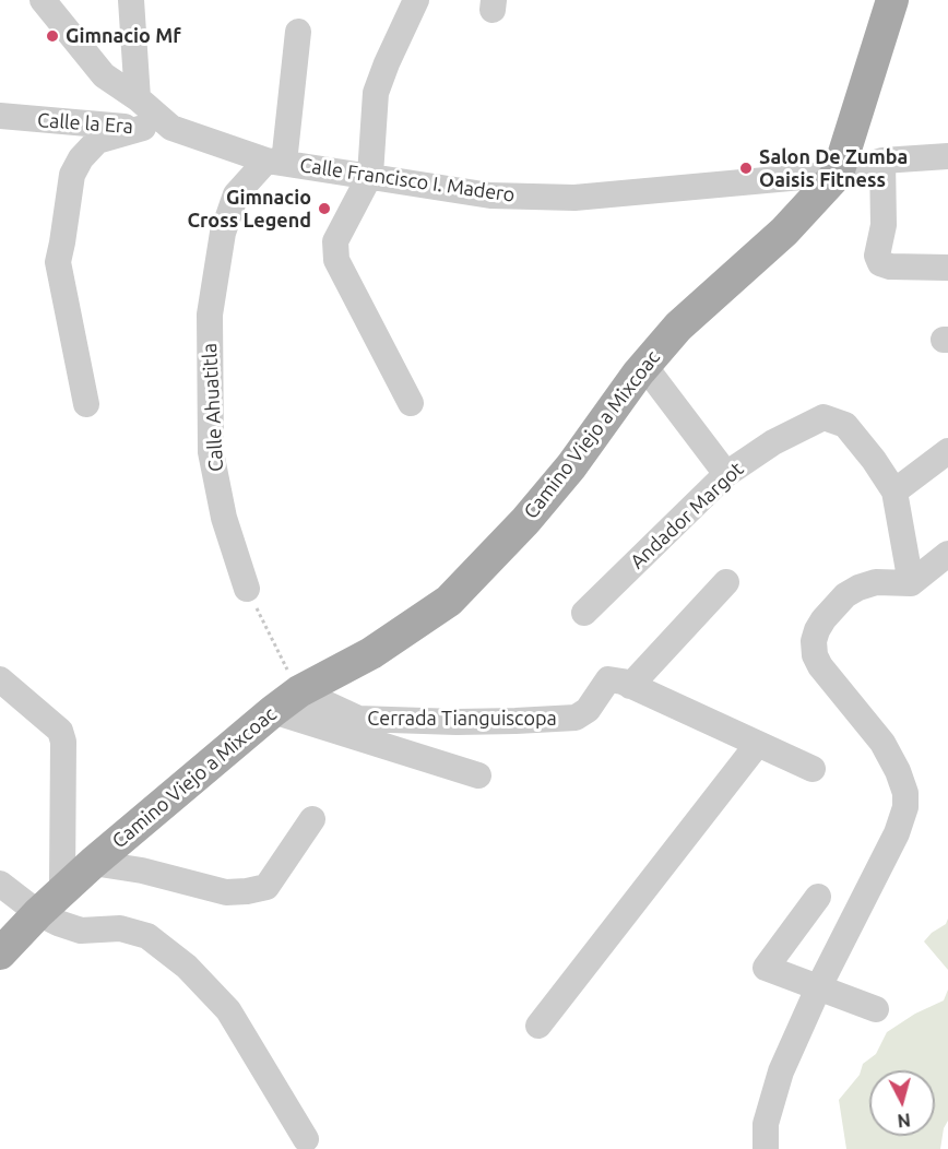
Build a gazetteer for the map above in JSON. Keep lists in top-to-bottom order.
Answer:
{
  "streets": {
    "main road": ["Camino Viejo a Mixcoac"],
    "street": [
      "Calle la Era",
      "Calle Francisco I. Madero",
      "Calle Ahuatitla",
      "Andador Margot",
      "Cerrada Tianguiscopa"
    ]
  },
  "crossings": [
    ["Calle la Era", "Calle Francisco I. Madero"],
    ["Calle Francisco I. Madero", "Calle Ahuatitla"],
    ["Calle Francisco I. Madero", "Camino Viejo a Mixcoac"],
    ["Camino Viejo a Mixcoac", "Cerrada Tianguiscopa"]
  ],
  "places": ["Gimnacio Mf", "Salon De Zumba Oaisis Fitness", "Gimnacio Cross Legend"],
  "north": "bottom"
}
